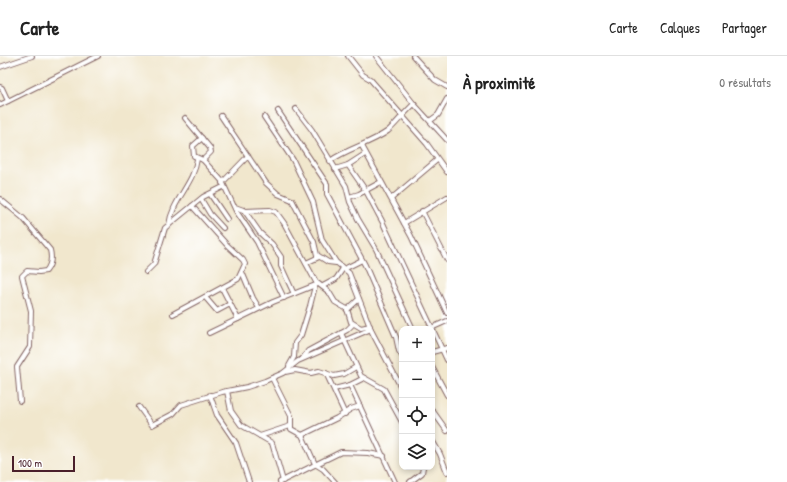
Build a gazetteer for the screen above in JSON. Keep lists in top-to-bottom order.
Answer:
{
  "scale_bar": "100 m",
  "page": {
    "header": "Carte",
    "nav": ["Carte", "Calques", "Partager"],
    "heading": ["À proximité", "0 résultats"],
    "map_buttons": ["+", "−"],
    "scale": "100 m"
  }
}
